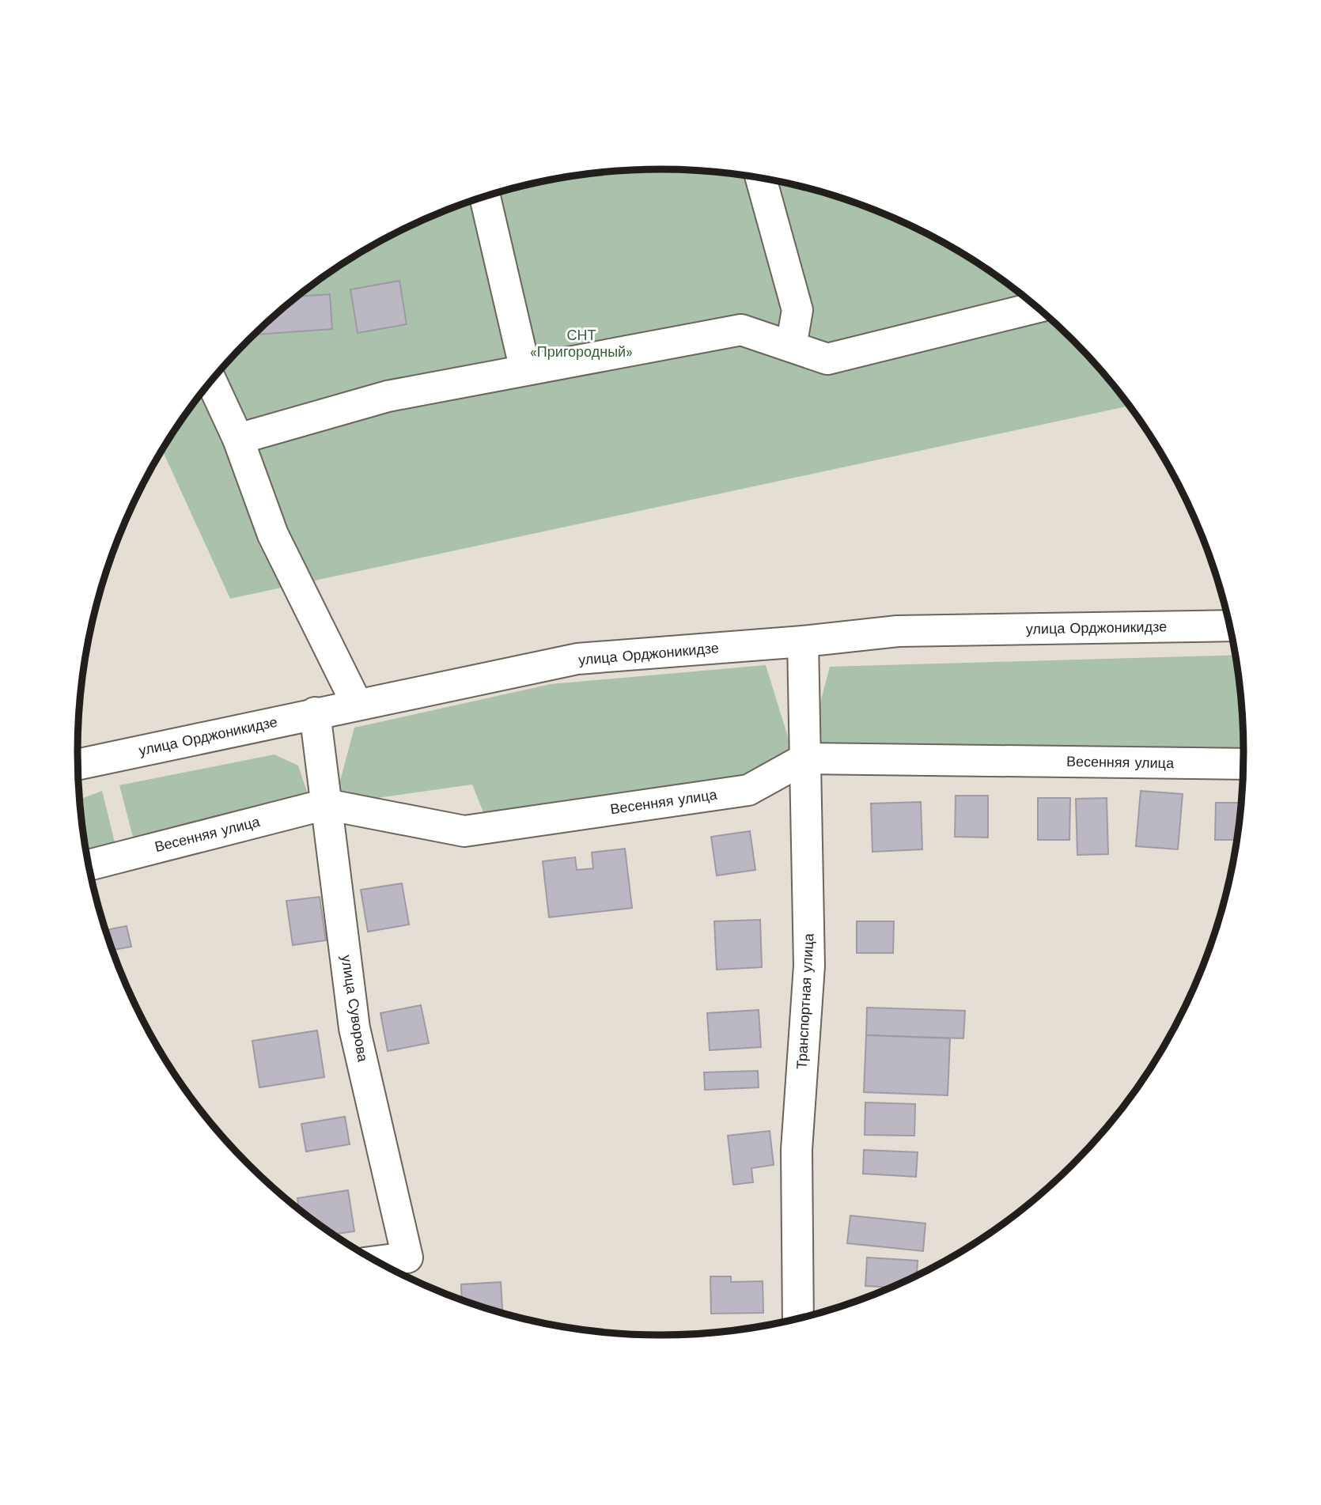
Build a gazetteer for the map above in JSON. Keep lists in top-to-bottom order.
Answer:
{
  "streets": {
    "street": [
      "улица Орджоникидзе",
      "Весенняя улица",
      "Транспортная улица",
      "улица Суворова"
    ]
  },
  "crossings": [
    ["улица Орджоникидзе", "Транспортная улица"],
    ["улица Орджоникидзе", "улица Суворова"],
    ["Весенняя улица", "Транспортная улица"],
    ["Весенняя улица", "улица Суворова"]
  ],
  "parks": ["СНТ «Пригородный»"]
}
